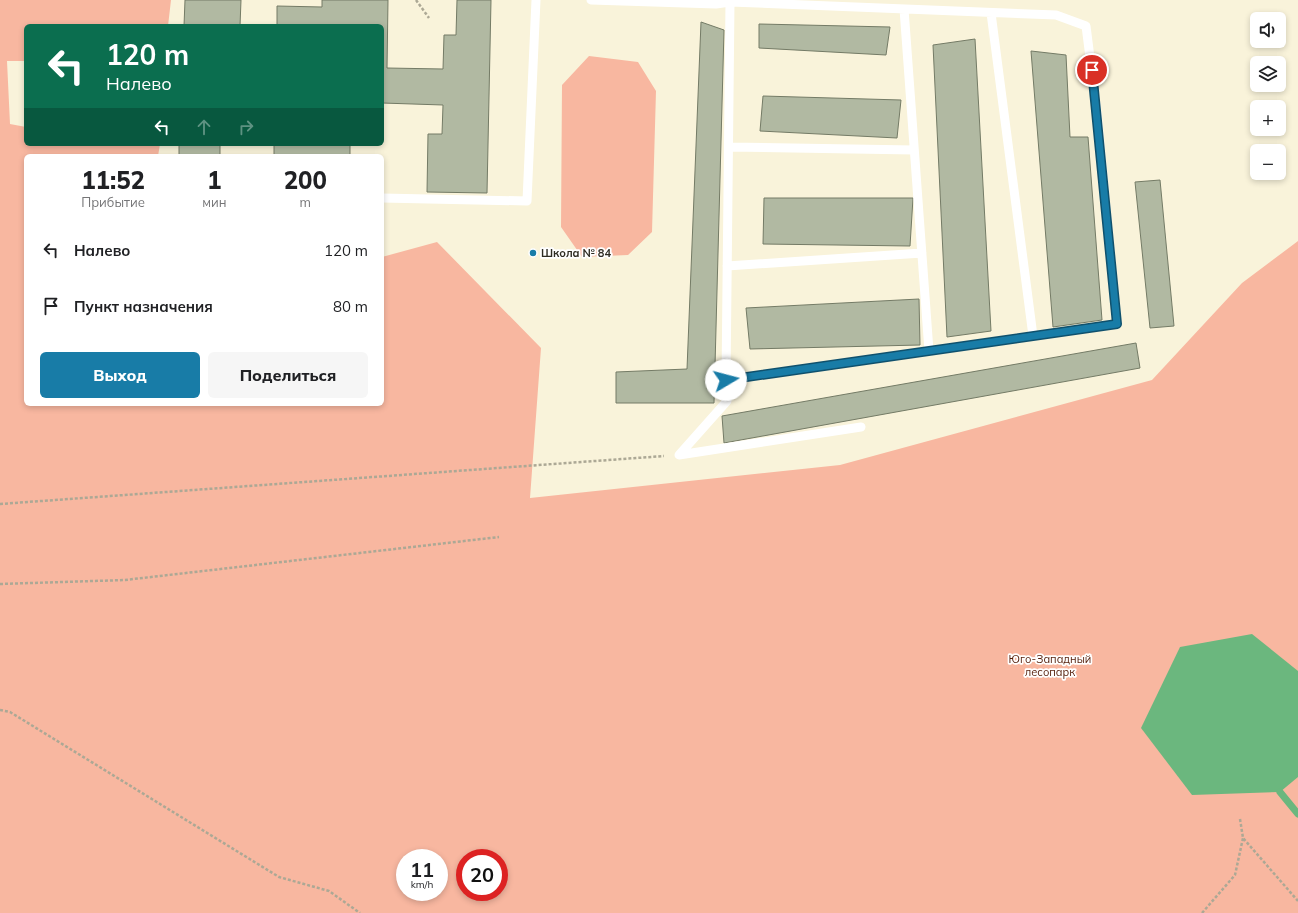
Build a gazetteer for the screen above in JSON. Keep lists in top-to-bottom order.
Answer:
{
  "parks": ["Юго-Западный лесопарк"],
  "places": ["Школа № 84"],
  "page": {
    "map_buttons": ["+", "−"],
    "turn": ["120 m", "Налево"],
    "eta": [
      "11:52",
      "Прибытие",
      "1",
      "мин",
      "200",
      "m"
    ],
    "list": [
      {
        "name": "Налево",
        "value": "120 m"
      },
      {
        "name": "Пункт назначения",
        "value": "80 m"
      }
    ],
    "buttons": ["Выход", "Поделиться"],
    "speed": "11 km/h",
    "limit": "20"
  }
}
